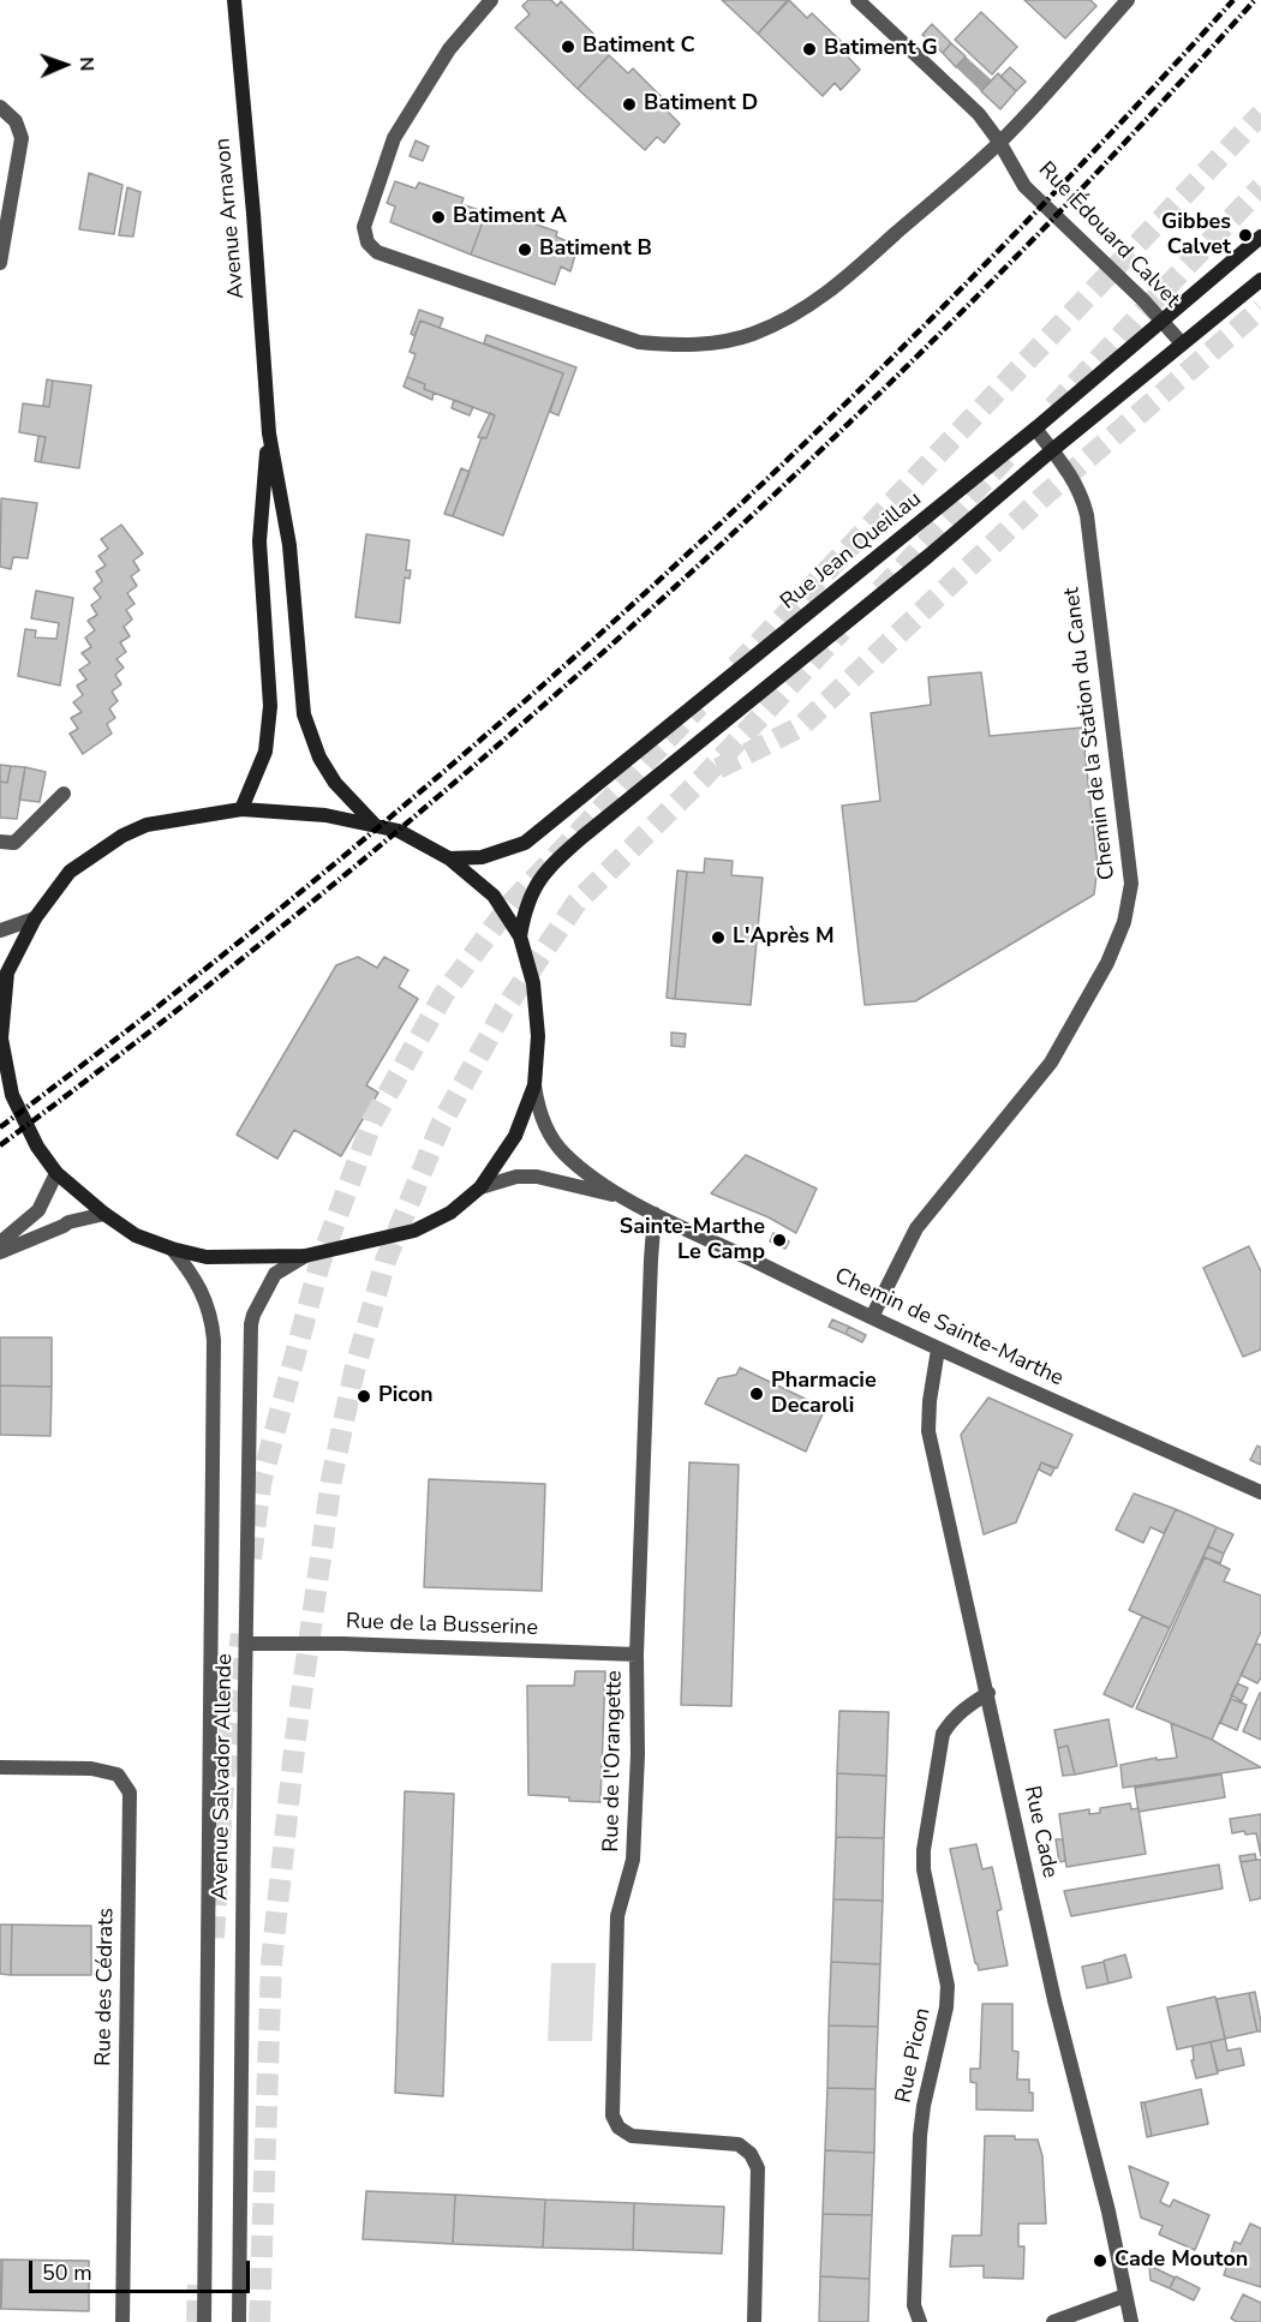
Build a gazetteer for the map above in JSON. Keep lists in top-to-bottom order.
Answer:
{
  "streets": {
    "main road": ["Avenue Arnavon", "Rue Jean Queillau"],
    "street": [
      "Rue Édouard Calvet",
      "Chemin de la Station du Canet",
      "Chemin de Sainte-Marthe",
      "Rue de la Busserine",
      "Rue de l'Orangette",
      "Avenue Salvador Allende",
      "Rue Cade",
      "Rue des Cédrats",
      "Rue Picon"
    ]
  },
  "crossings": [
    ["Rue Édouard Calvet", "Rue Jean Queillau"],
    ["Rue Jean Queillau", "Chemin de la Station du Canet"],
    ["Chemin de la Station du Canet", "Chemin de Sainte-Marthe"],
    ["Chemin de Sainte-Marthe", "Rue de l'Orangette"],
    ["Chemin de Sainte-Marthe", "Rue Cade"],
    ["Rue de la Busserine", "Rue de l'Orangette"],
    ["Rue de la Busserine", "Avenue Salvador Allende"],
    ["Rue Cade", "Rue Picon"]
  ],
  "places": [
    "Batiment C",
    "Batiment G",
    "Batiment D",
    "Batiment A",
    "Gibbes Calvet",
    "Batiment B",
    "L'Après M",
    "Sainte-Marthe Le Camp",
    "Pharmacie Decaroli",
    "Picon",
    "Cade Mouton"
  ],
  "scale_bar": "50 m",
  "north": "right"
}
